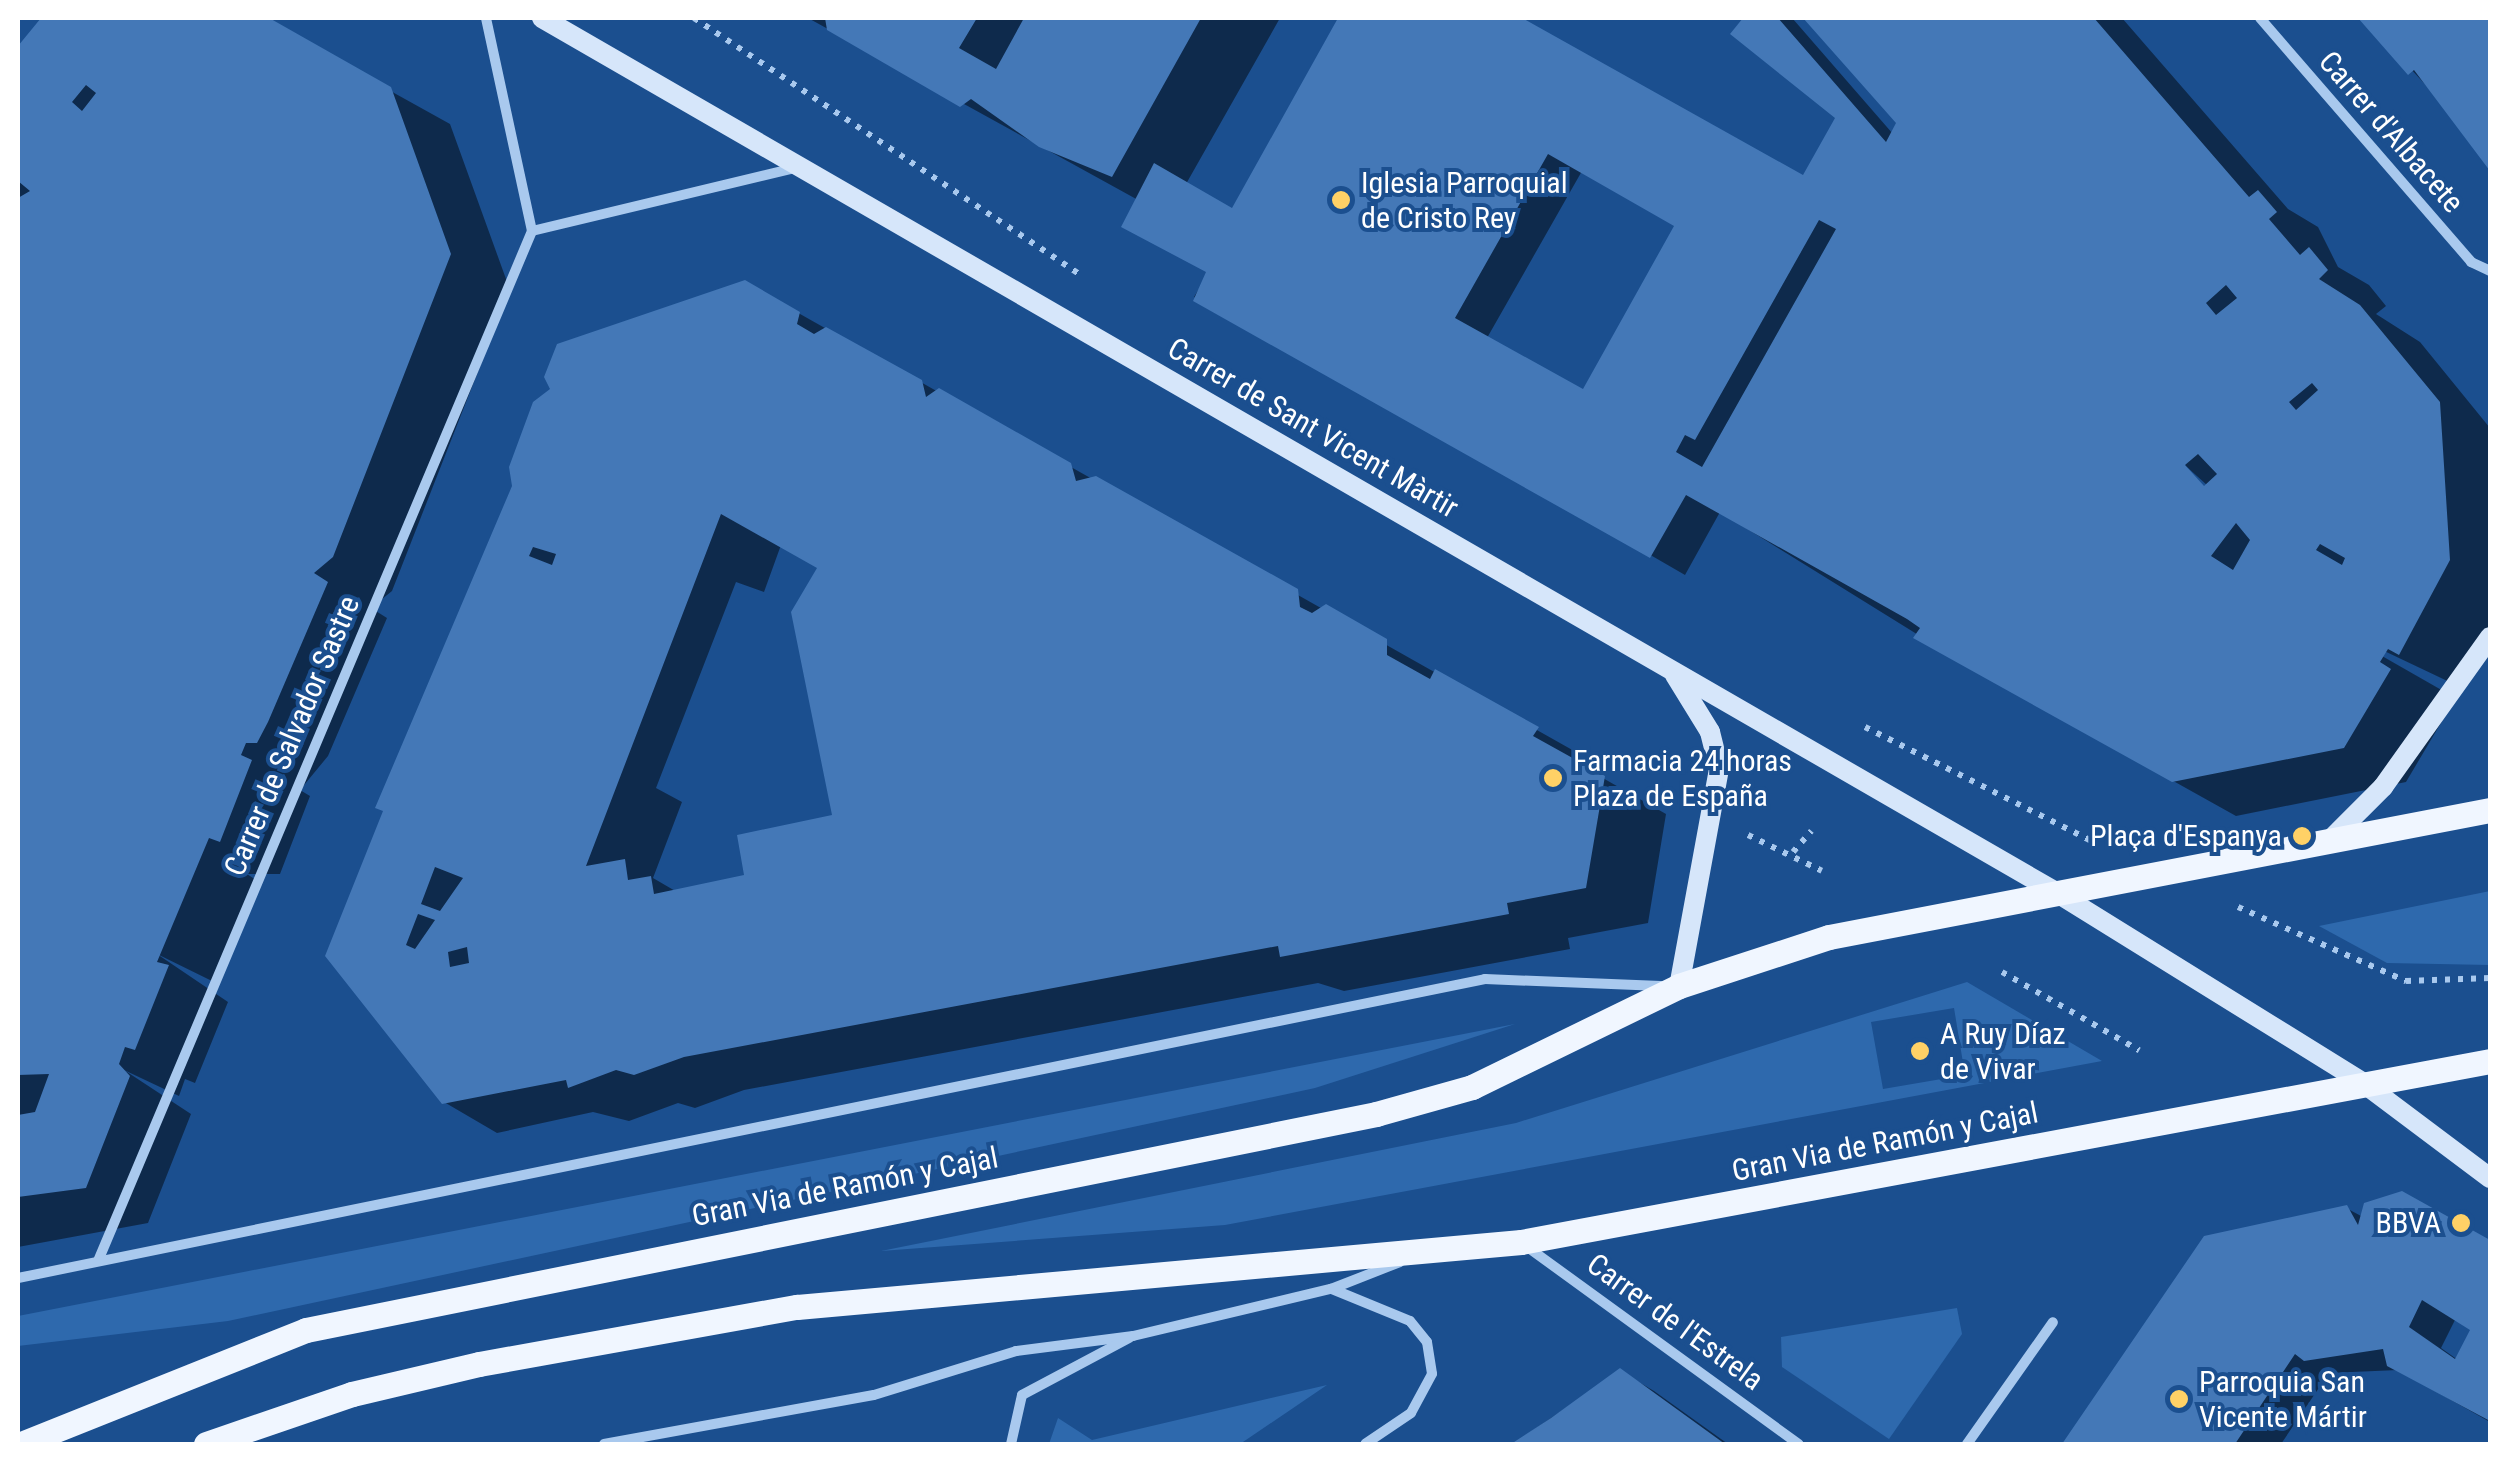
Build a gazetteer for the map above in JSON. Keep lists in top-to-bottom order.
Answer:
{
  "streets": {
    "main road": ["Carrer de Sant Vicent Màrtir", "Gran Via de Ramón y Cajal"],
    "street": ["Carrer d'Albacete", "Carrer de Salvador Sastre", "Carrer de l'Estrela"]
  },
  "crossings": [
    ["Carrer de Sant Vicent Màrtir", "Gran Via de Ramón y Cajal"],
    ["Carrer de Salvador Sastre", "Gran Via de Ramón y Cajal"],
    ["Gran Via de Ramón y Cajal", "Carrer de l'Estrela"]
  ],
  "places": [
    "Iglesia Parroquial de Cristo Rey",
    "Farmacia 24 horas Plaza de España",
    "Plaça d'Espanya",
    "A Ruy Díaz de Vivar",
    "BBVA",
    "Parroquia San Vicente Mártir"
  ]
}
